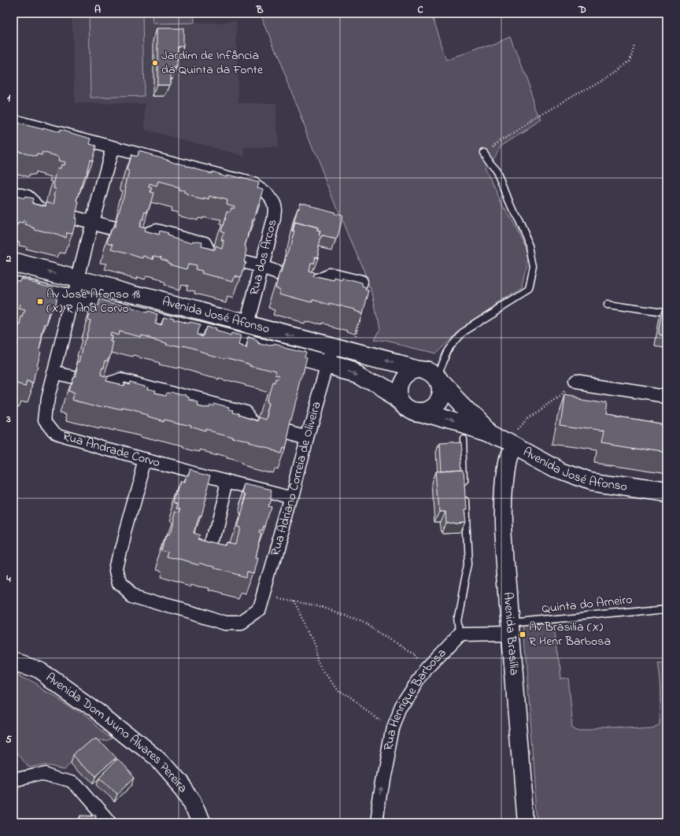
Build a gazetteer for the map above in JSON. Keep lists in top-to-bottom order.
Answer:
{
  "streets": {
    "street": [
      "Rua dos Arcos",
      "Avenida José Afonso",
      "Rua Andrade Corvo",
      "Rua Adriano Correia de Oliveira",
      "Avenida Brasília",
      "Rua Henrique Barbosa",
      "Avenida Dom Nuno Álvares Pereira"
    ],
    "lane": ["Quinta do Arneiro"]
  },
  "crossings": [
    ["Rua dos Arcos", "Avenida José Afonso"],
    ["Rua dos Arcos", "Rua Andrade Corvo"],
    ["Avenida José Afonso", "Rua Andrade Corvo"],
    ["Avenida José Afonso", "Rua Adriano Correia de Oliveira"],
    ["Avenida José Afonso", "Avenida Brasília"],
    ["Rua Andrade Corvo", "Rua Adriano Correia de Oliveira"],
    ["Quinta do Arneiro", "Avenida Brasília"]
  ],
  "one_way": ["Rua Henrique Barbosa"],
  "places": {
    "other": ["Jardim de Infância da Quinta da Fonte"],
    "transit": ["Av José Afonso 18 (X) R And Corvo", "Av Brasilia (X) R Henr Barbosa"]
  },
  "grid": {
    "columns": [
      "A",
      "B",
      "C",
      "D"
    ],
    "rows": [
      "1",
      "2",
      "3",
      "4",
      "5"
    ]
  }
}
